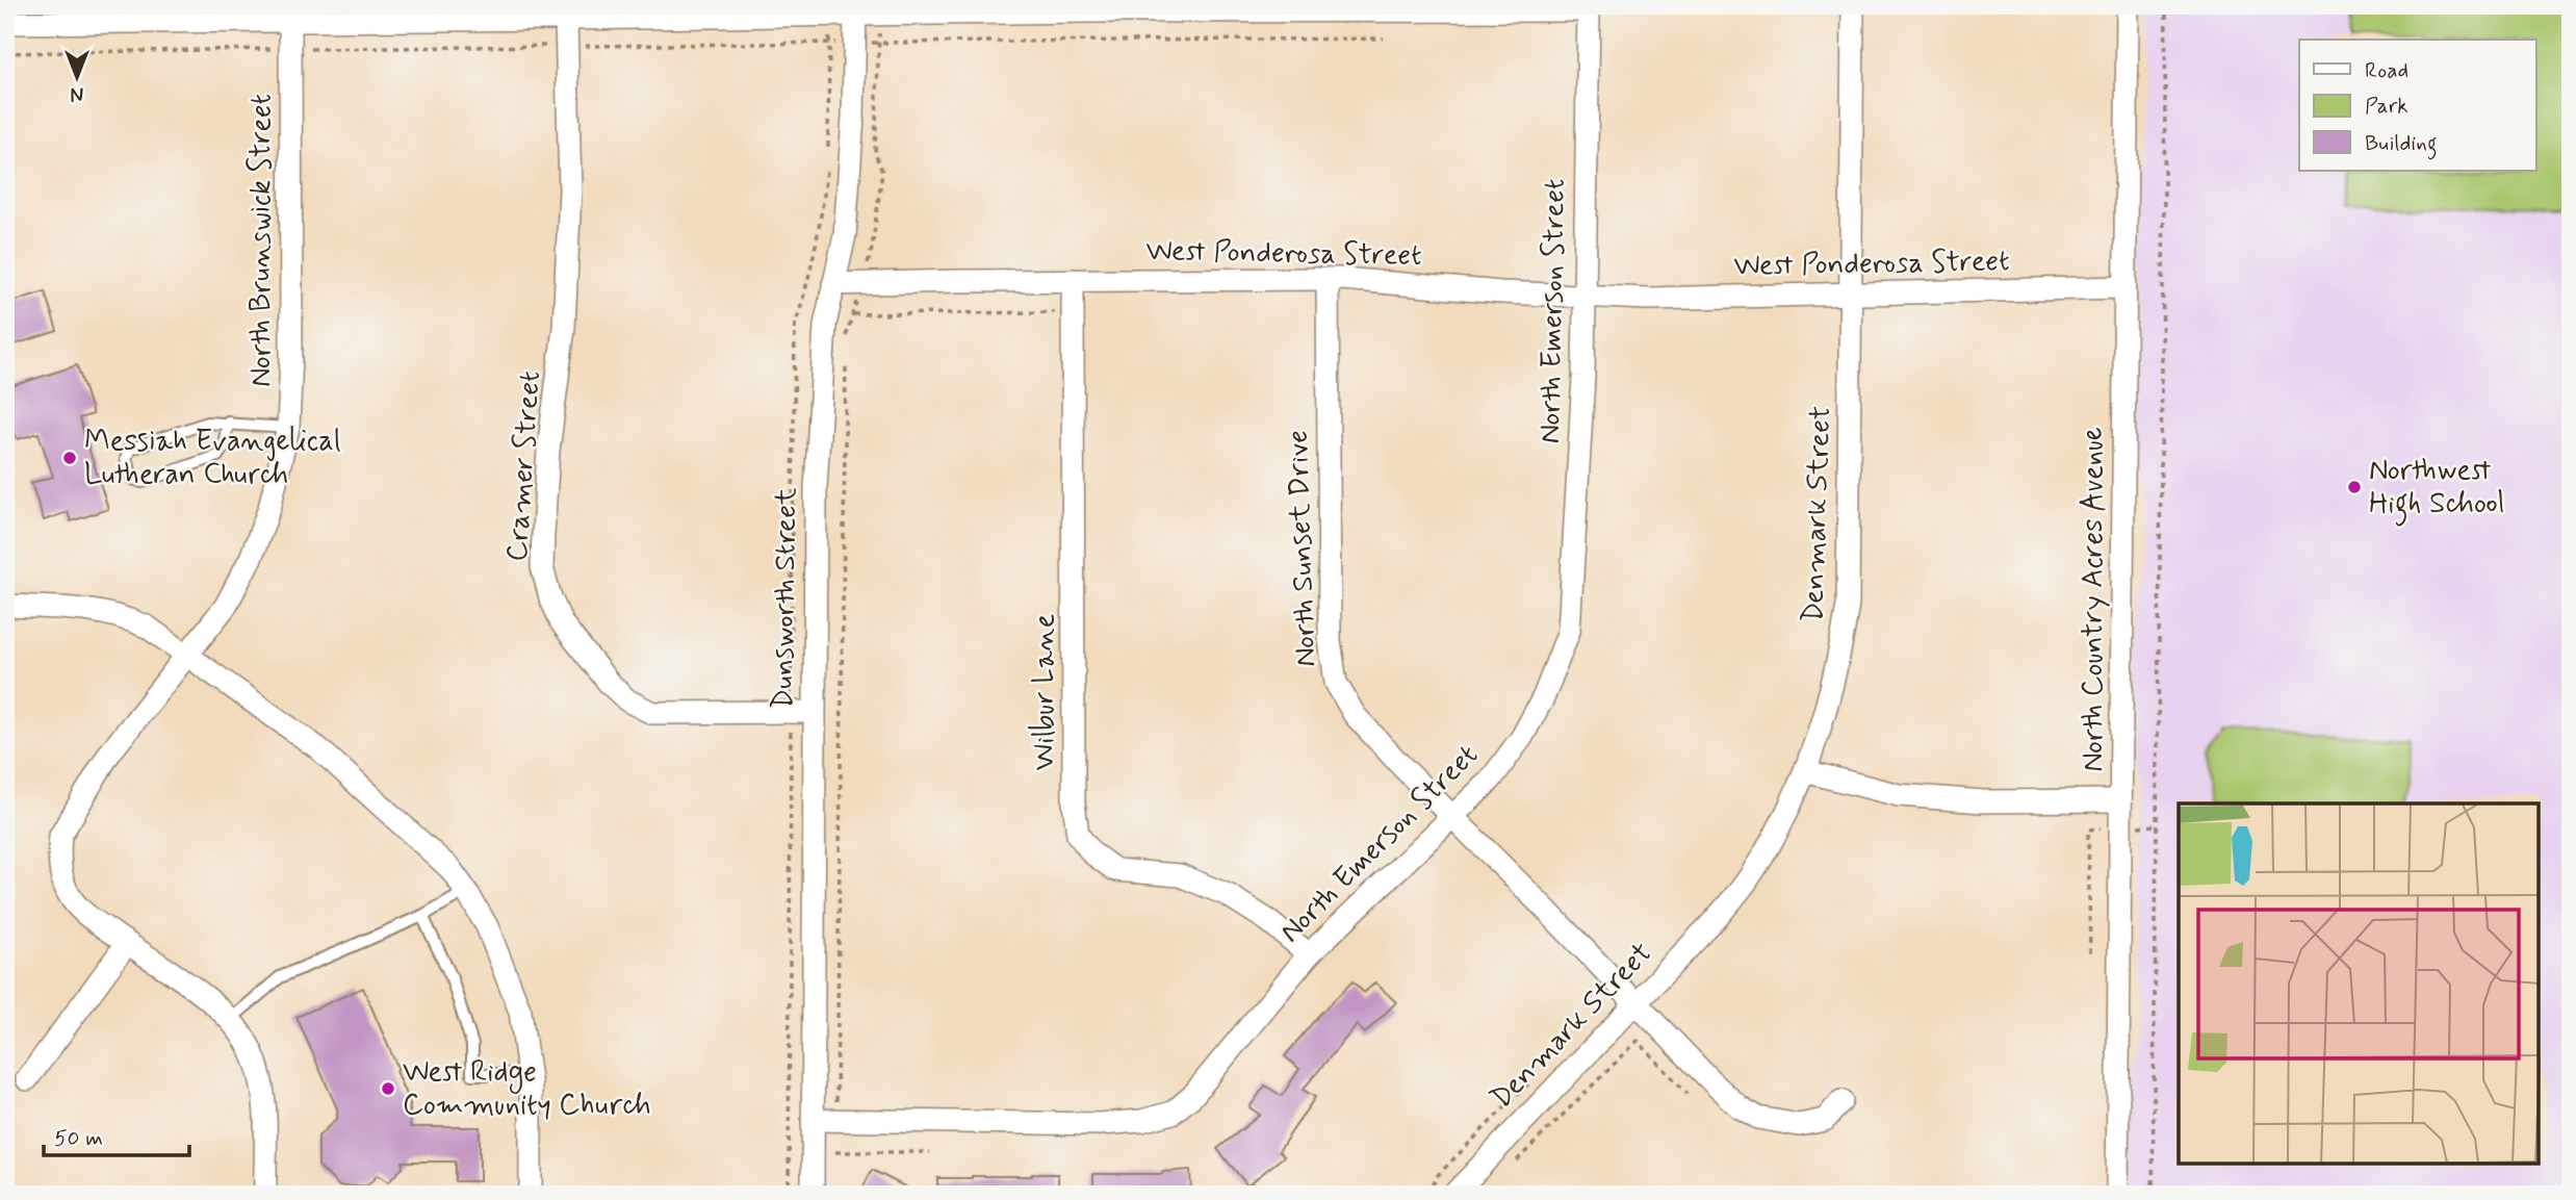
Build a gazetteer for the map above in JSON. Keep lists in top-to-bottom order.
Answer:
{
  "streets": {
    "street": [
      "North Brunswick Street",
      "West Ponderosa Street",
      "North Emerson Street",
      "Cramer Street",
      "Denmark Street",
      "North Sunset Drive",
      "Dunsworth Street",
      "North Country Acres Avenue",
      "Wilbur Lane"
    ]
  },
  "crossings": [
    ["West Ponderosa Street", "North Emerson Street"],
    ["West Ponderosa Street", "Denmark Street"],
    ["West Ponderosa Street", "North Sunset Drive"],
    ["West Ponderosa Street", "Dunsworth Street"],
    ["West Ponderosa Street", "North Country Acres Avenue"],
    ["West Ponderosa Street", "Wilbur Lane"],
    ["North Emerson Street", "North Sunset Drive"],
    ["North Emerson Street", "Dunsworth Street"],
    ["North Emerson Street", "Wilbur Lane"],
    ["Cramer Street", "Dunsworth Street"],
    ["Denmark Street", "North Sunset Drive"]
  ],
  "places": ["Messiah Evangelical Lutheran Church", "Northwest High School", "West Ridge Community Church"],
  "legend": ["Road", "Park", "Building"],
  "scale_bar": "50 m",
  "north": "bottom"
}
